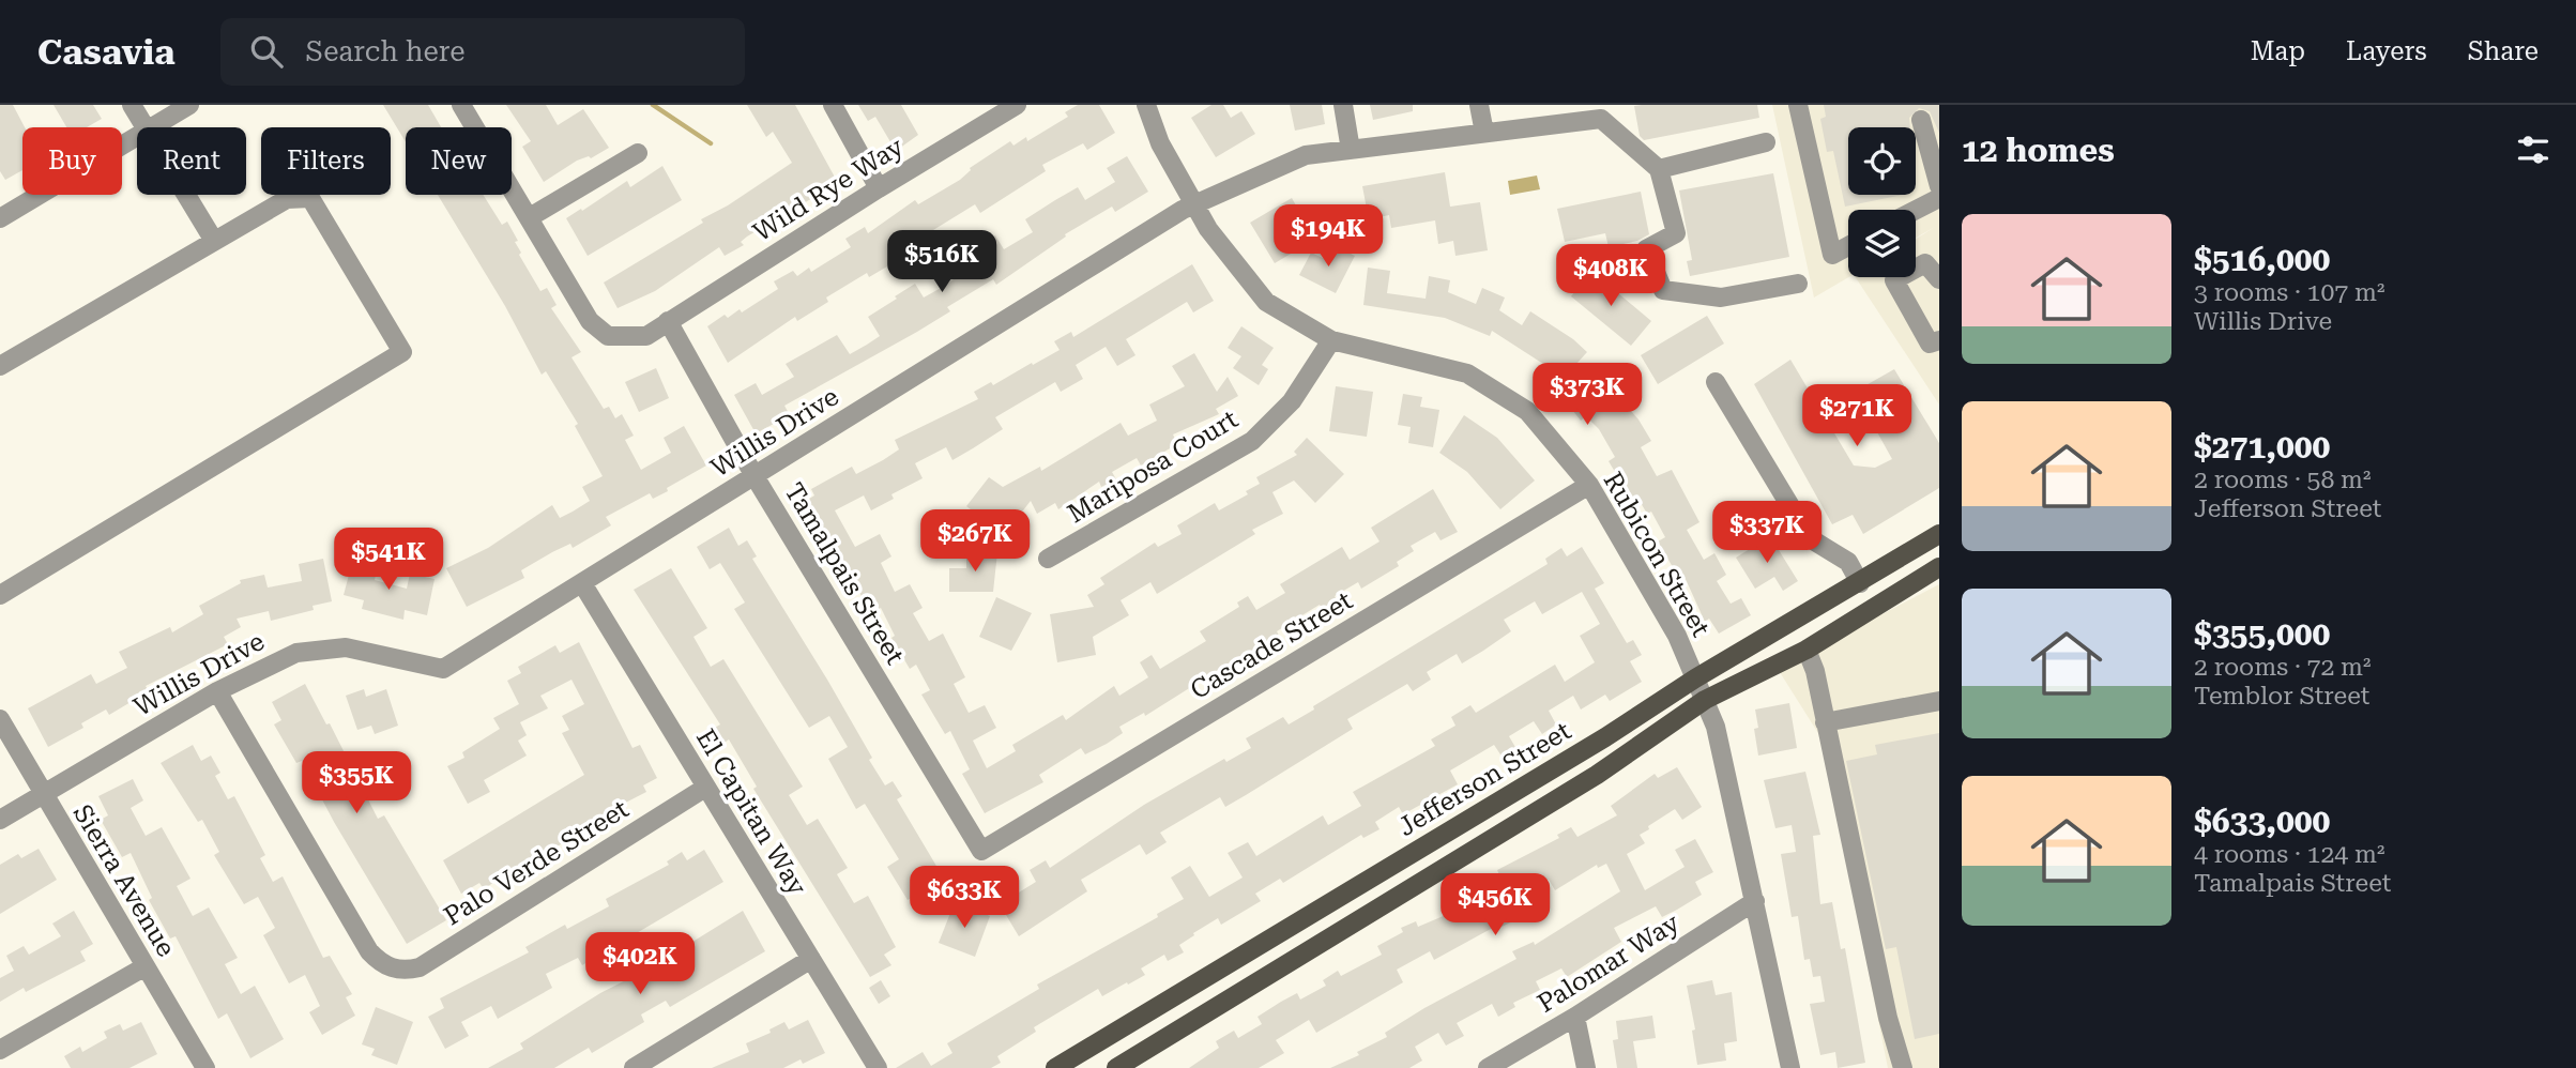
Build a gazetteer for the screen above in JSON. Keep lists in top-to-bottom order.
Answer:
{
  "streets": {
    "main road": ["Jefferson Street"],
    "street": [
      "Wild Rye Way",
      "Willis Drive",
      "Mariposa Court",
      "Rubicon Street",
      "Tamalpais Street",
      "Cascade Street",
      "El Capitan Way",
      "Palo Verde Street",
      "Sierra Avenue",
      "Palomar Way"
    ]
  },
  "crossings": [
    ["Wild Rye Way", "Tamalpais Street"],
    ["Willis Drive", "Rubicon Street"],
    ["Willis Drive", "Tamalpais Street"],
    ["Willis Drive", "El Capitan Way"],
    ["Willis Drive", "Palo Verde Street"],
    ["Willis Drive", "Sierra Avenue"],
    ["Mariposa Court", "Rubicon Street"],
    ["Rubicon Street", "Cascade Street"],
    ["Rubicon Street", "Jefferson Street"],
    ["Rubicon Street", "Palomar Way"],
    ["Tamalpais Street", "Cascade Street"],
    ["El Capitan Way", "Palo Verde Street"]
  ],
  "page": {
    "header": "Casavia",
    "search": "Search here",
    "nav": ["Map", "Layers", "Share"],
    "heading": "12 homes",
    "chip": [
      "Buy",
      "Rent",
      "Filters",
      "New"
    ],
    "list": [
      {
        "name": "$516,000",
        "note": "3 rooms · 107 m² · Willis Drive"
      },
      {
        "name": "$271,000",
        "note": "2 rooms · 58 m² · Jefferson Street"
      },
      {
        "name": "$355,000",
        "note": "2 rooms · 72 m² · Temblor Street"
      },
      {
        "name": "$633,000",
        "note": "4 rooms · 124 m² · Tamalpais Street"
      }
    ],
    "price": [
      "$194K",
      "$516K",
      "$408K",
      "$373K",
      "$271K",
      "$337K",
      "$267K",
      "$541K",
      "$355K",
      "$633K",
      "$456K",
      "$402K"
    ]
  }
}
